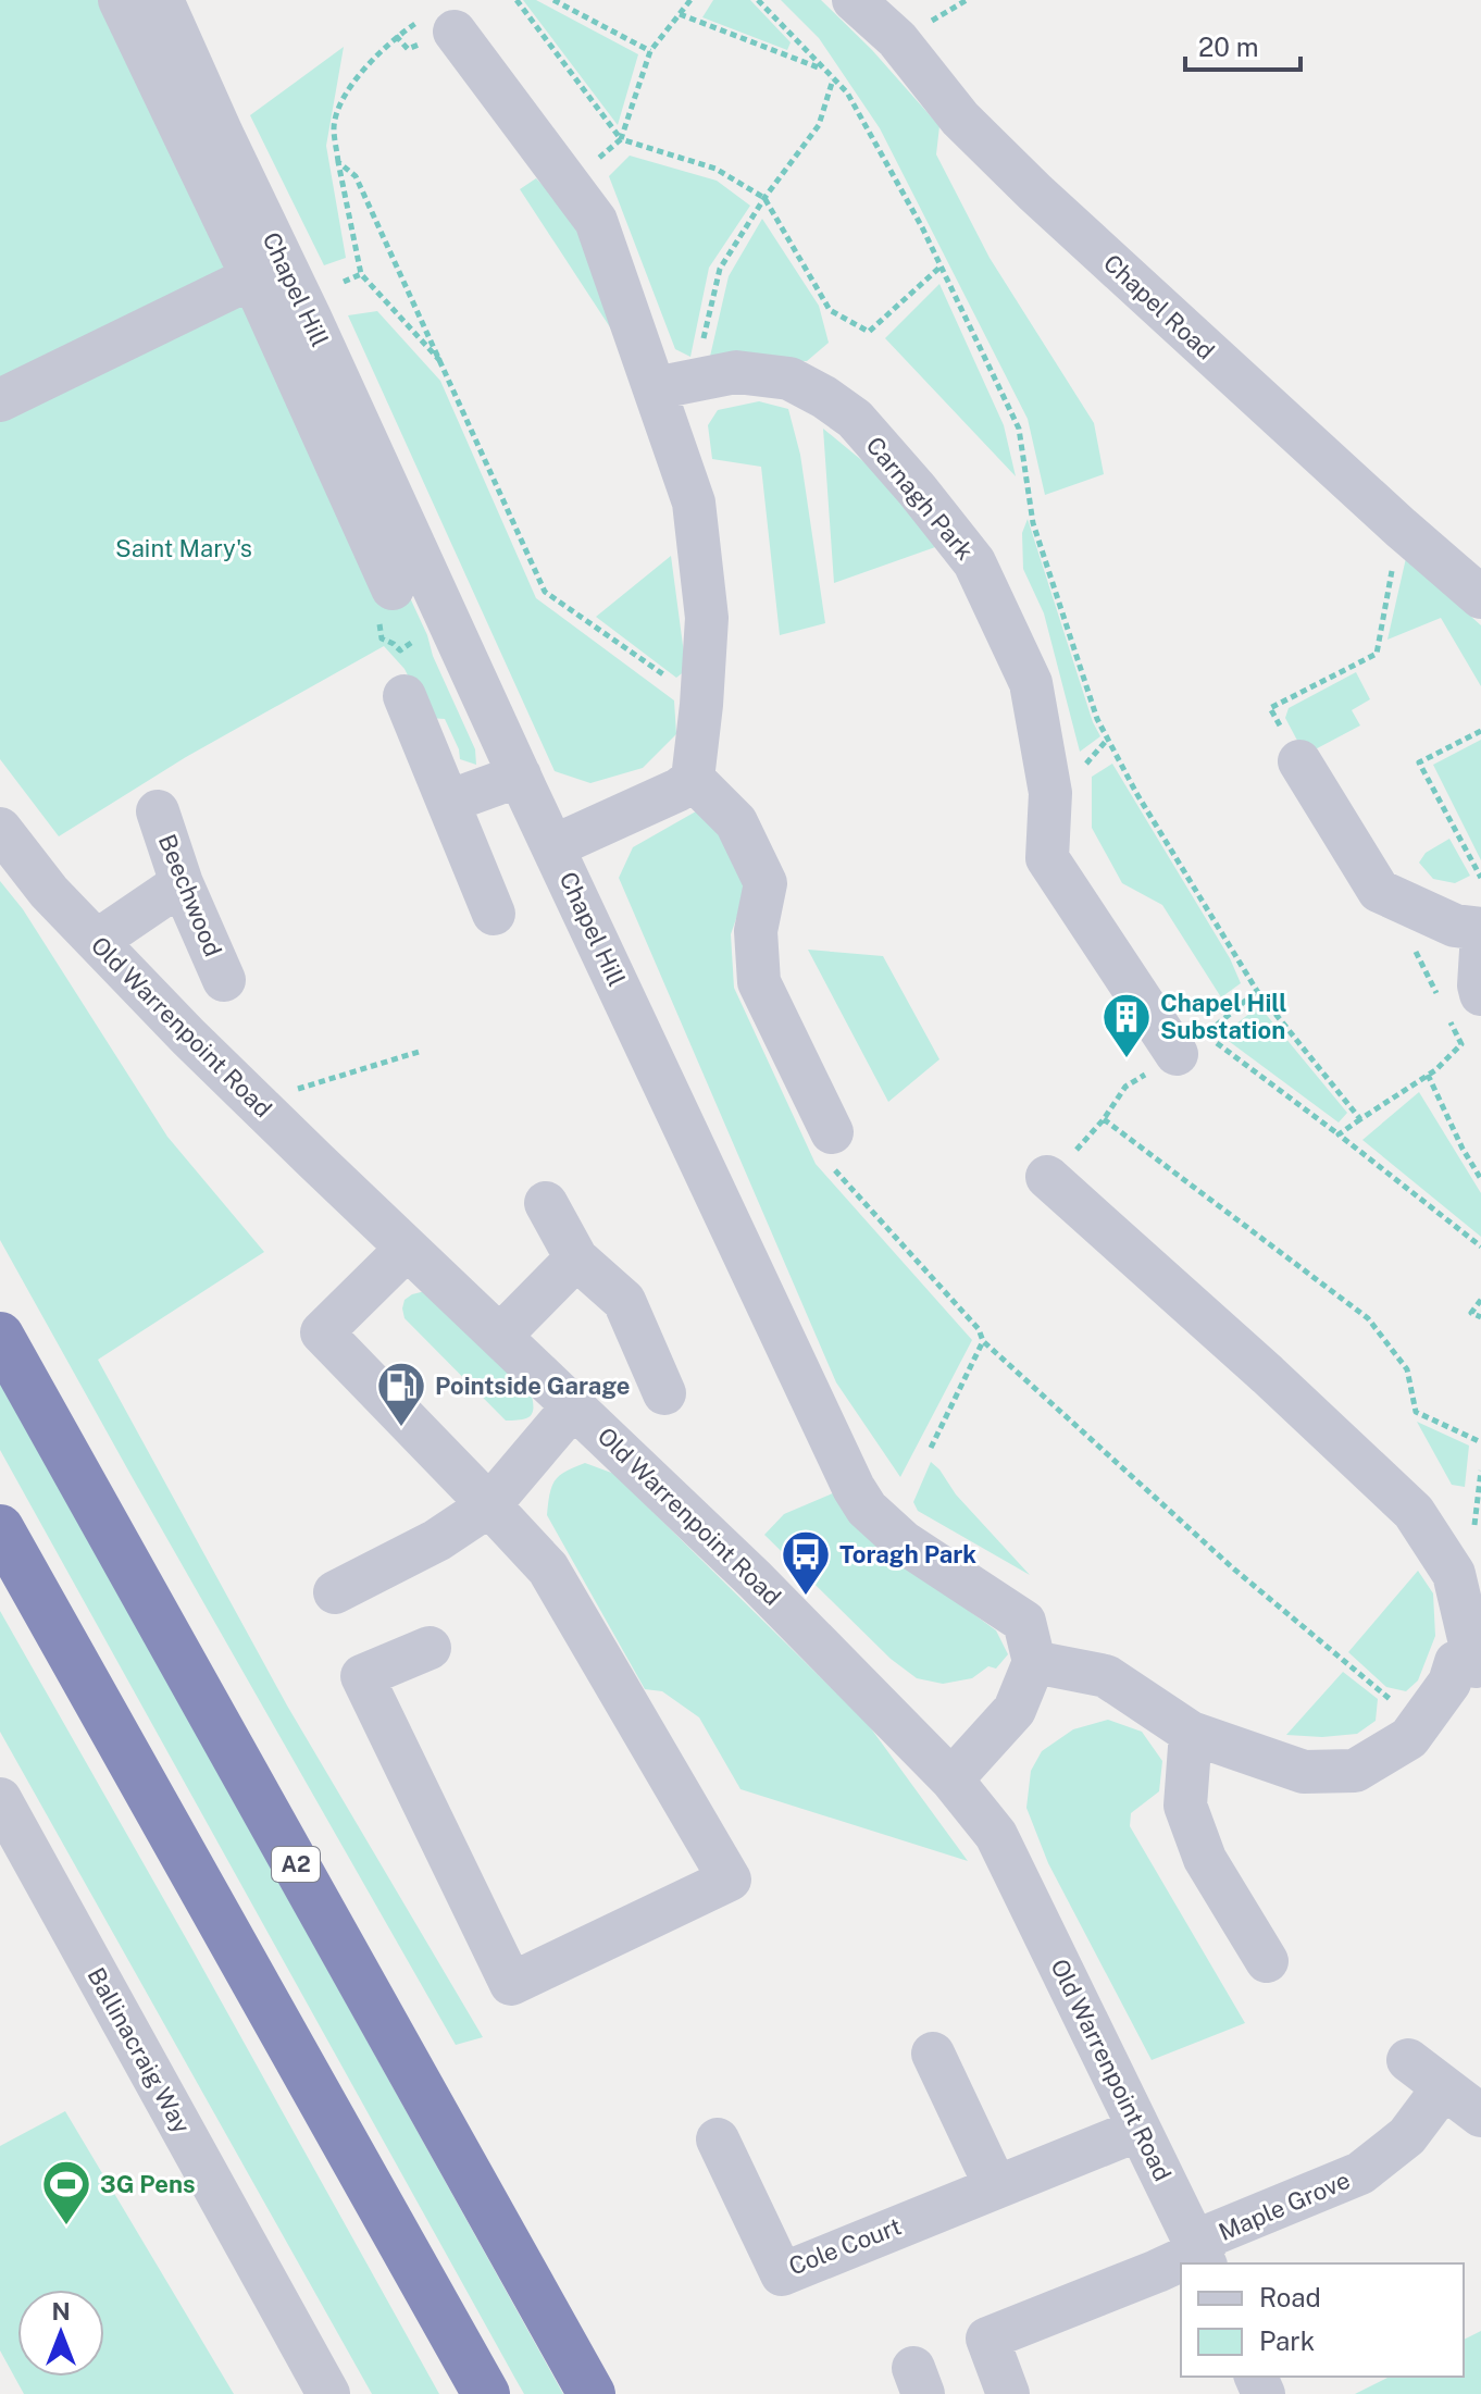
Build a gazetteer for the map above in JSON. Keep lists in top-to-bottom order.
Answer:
{
  "streets": {
    "highway": ["A2"],
    "street": [
      "Chapel Hill",
      "Chapel Road",
      "Carnagh Park",
      "Beechwood",
      "Old Warrenpoint Road",
      "Ballinacraig Way",
      "Maple Grove",
      "Cole Court"
    ]
  },
  "crossings": [
    ["Old Warrenpoint Road", "Maple Grove"],
    ["Old Warrenpoint Road", "Cole Court"]
  ],
  "parks": ["Saint Mary's"],
  "places": {
    "building": ["Chapel Hill Substation"],
    "fuel station": ["Pointside Garage"],
    "bus stop": ["Toragh Park"],
    "sports": ["3G Pens"]
  },
  "legend": ["Road", "Park"],
  "scale_bar": "20 m",
  "north": "top"
}
